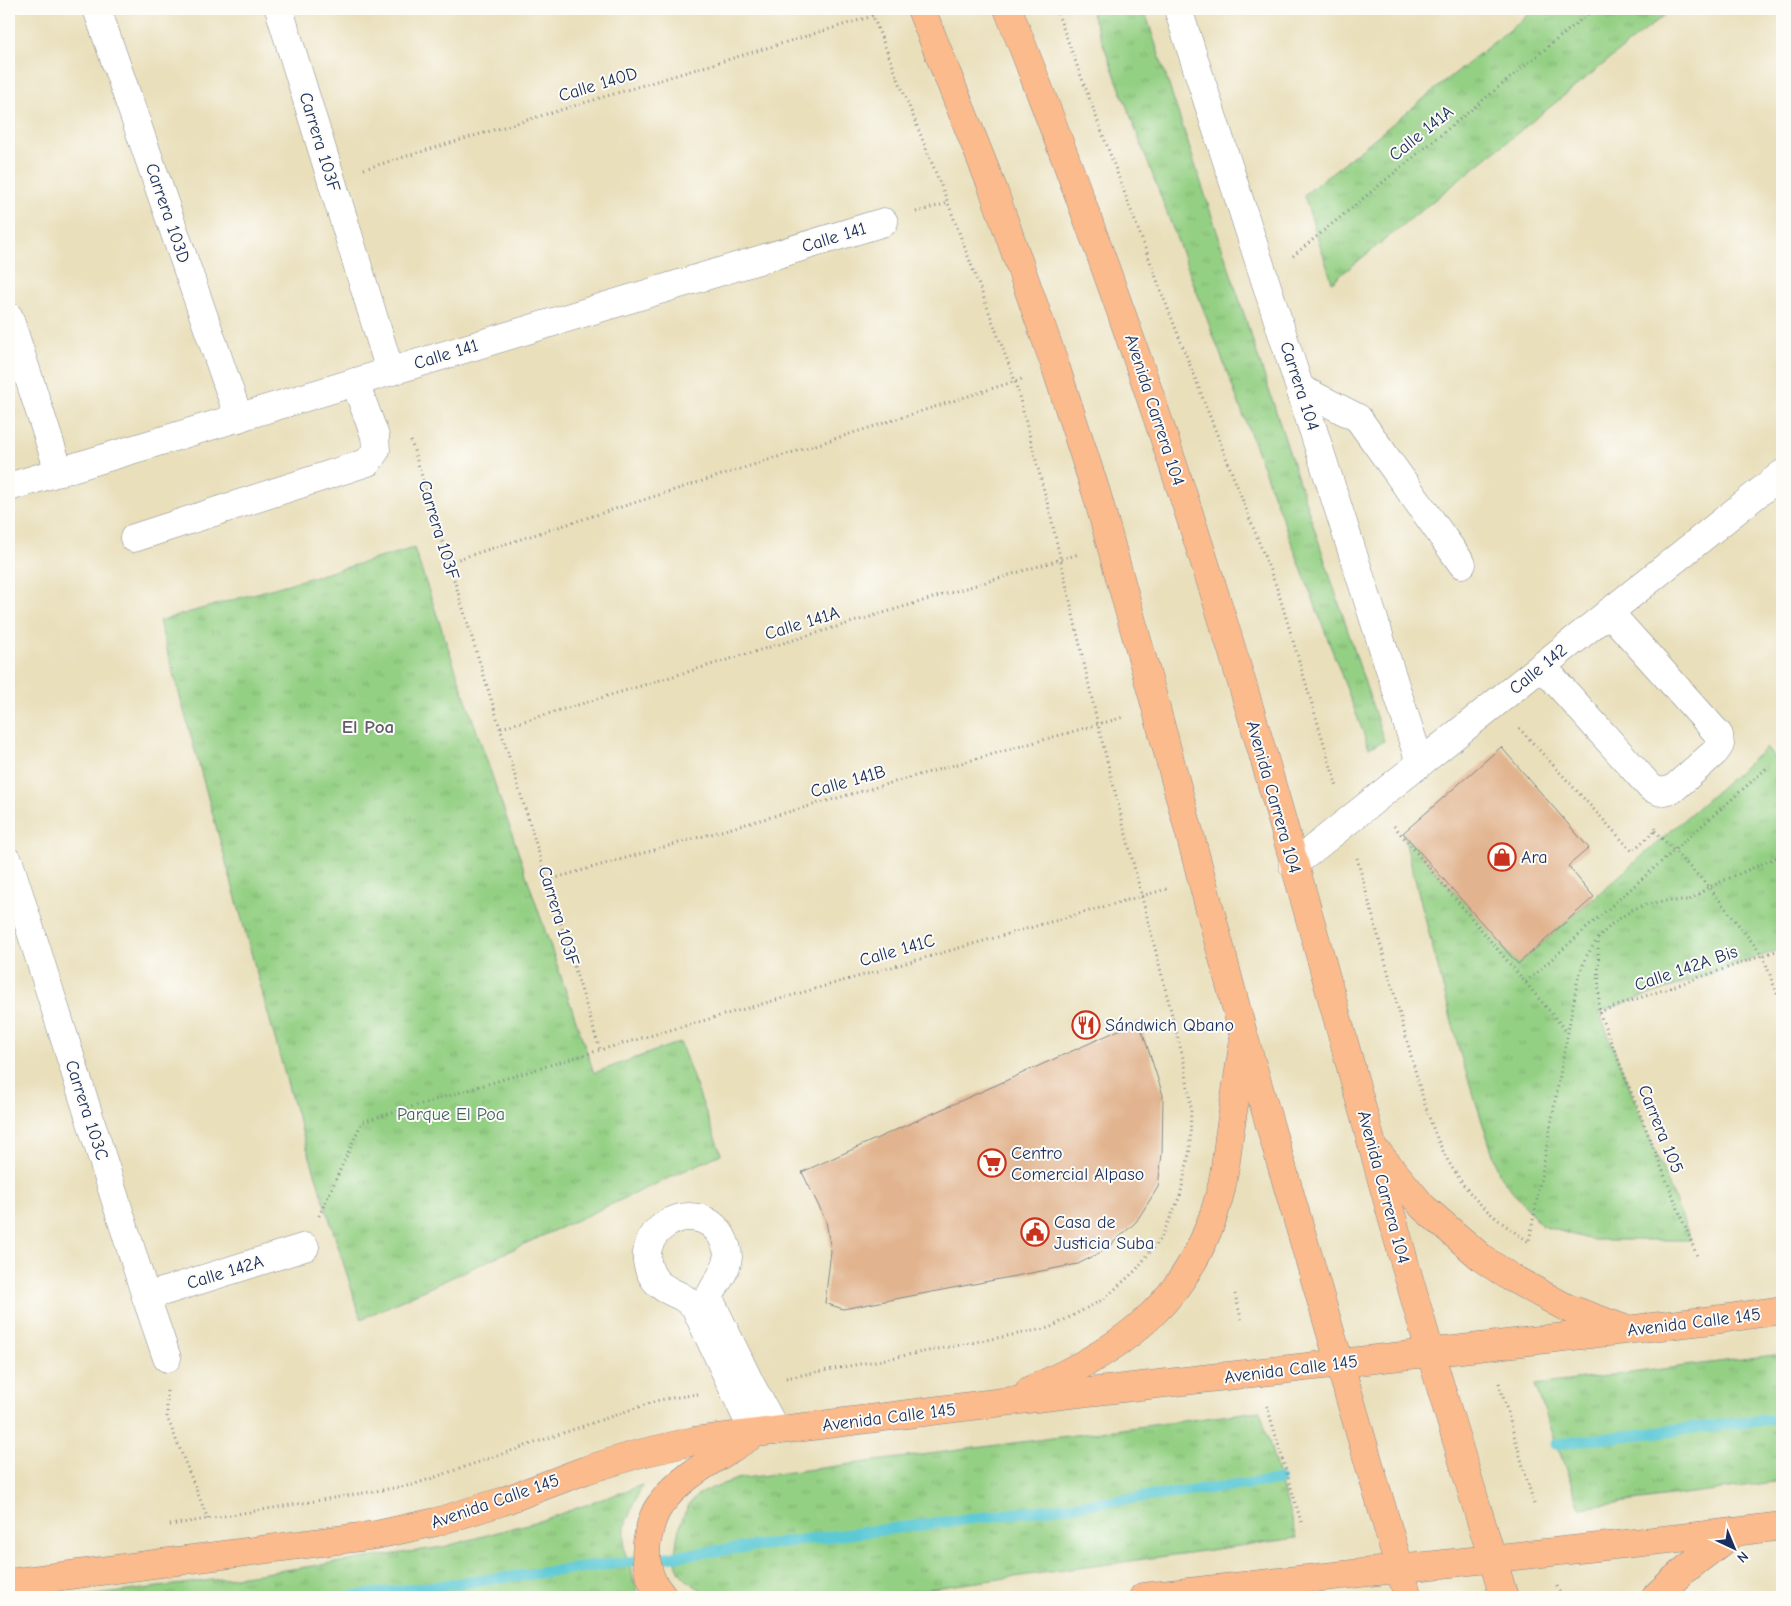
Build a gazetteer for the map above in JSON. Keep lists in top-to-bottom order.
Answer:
{
  "streets": {
    "main road": ["Avenida Carrera 104", "Avenida Calle 145"],
    "street": [
      "Carrera 103F",
      "Carrera 103D",
      "Calle 141",
      "Carrera 104",
      "Calle 142",
      "Carrera 103C",
      "Calle 142A"
    ],
    "path": [
      "Calle 140D",
      "Calle 141A",
      "Calle 141B",
      "Calle 141C",
      "Calle 142A Bis",
      "Carrera 105"
    ]
  },
  "crossings": [
    ["Calle 140D", "Carrera 103F"],
    ["Calle 141A", "Carrera 103F"],
    ["Calle 141A", "Carrera 104"],
    ["Carrera 103F", "Calle 141"],
    ["Carrera 103F", "Calle 141B"],
    ["Carrera 103F", "Calle 141C"],
    ["Carrera 103D", "Calle 141"],
    ["Carrera 104", "Calle 142"],
    ["Avenida Carrera 104", "Calle 142"],
    ["Avenida Carrera 104", "Avenida Calle 145"],
    ["Calle 141C", "Calle 142A"],
    ["Calle 142A Bis", "Carrera 105"],
    ["Carrera 103C", "Calle 142A"]
  ],
  "districts": ["El Poa"],
  "parks": ["Parque El Poa"],
  "places": {
    "shop": ["Ara"],
    "restaurant": ["Sándwich Qbano"],
    "supermarket": ["Centro Comercial Alpaso"],
    "public building": ["Casa de Justicia Suba"]
  },
  "north": "bottom right"
}
